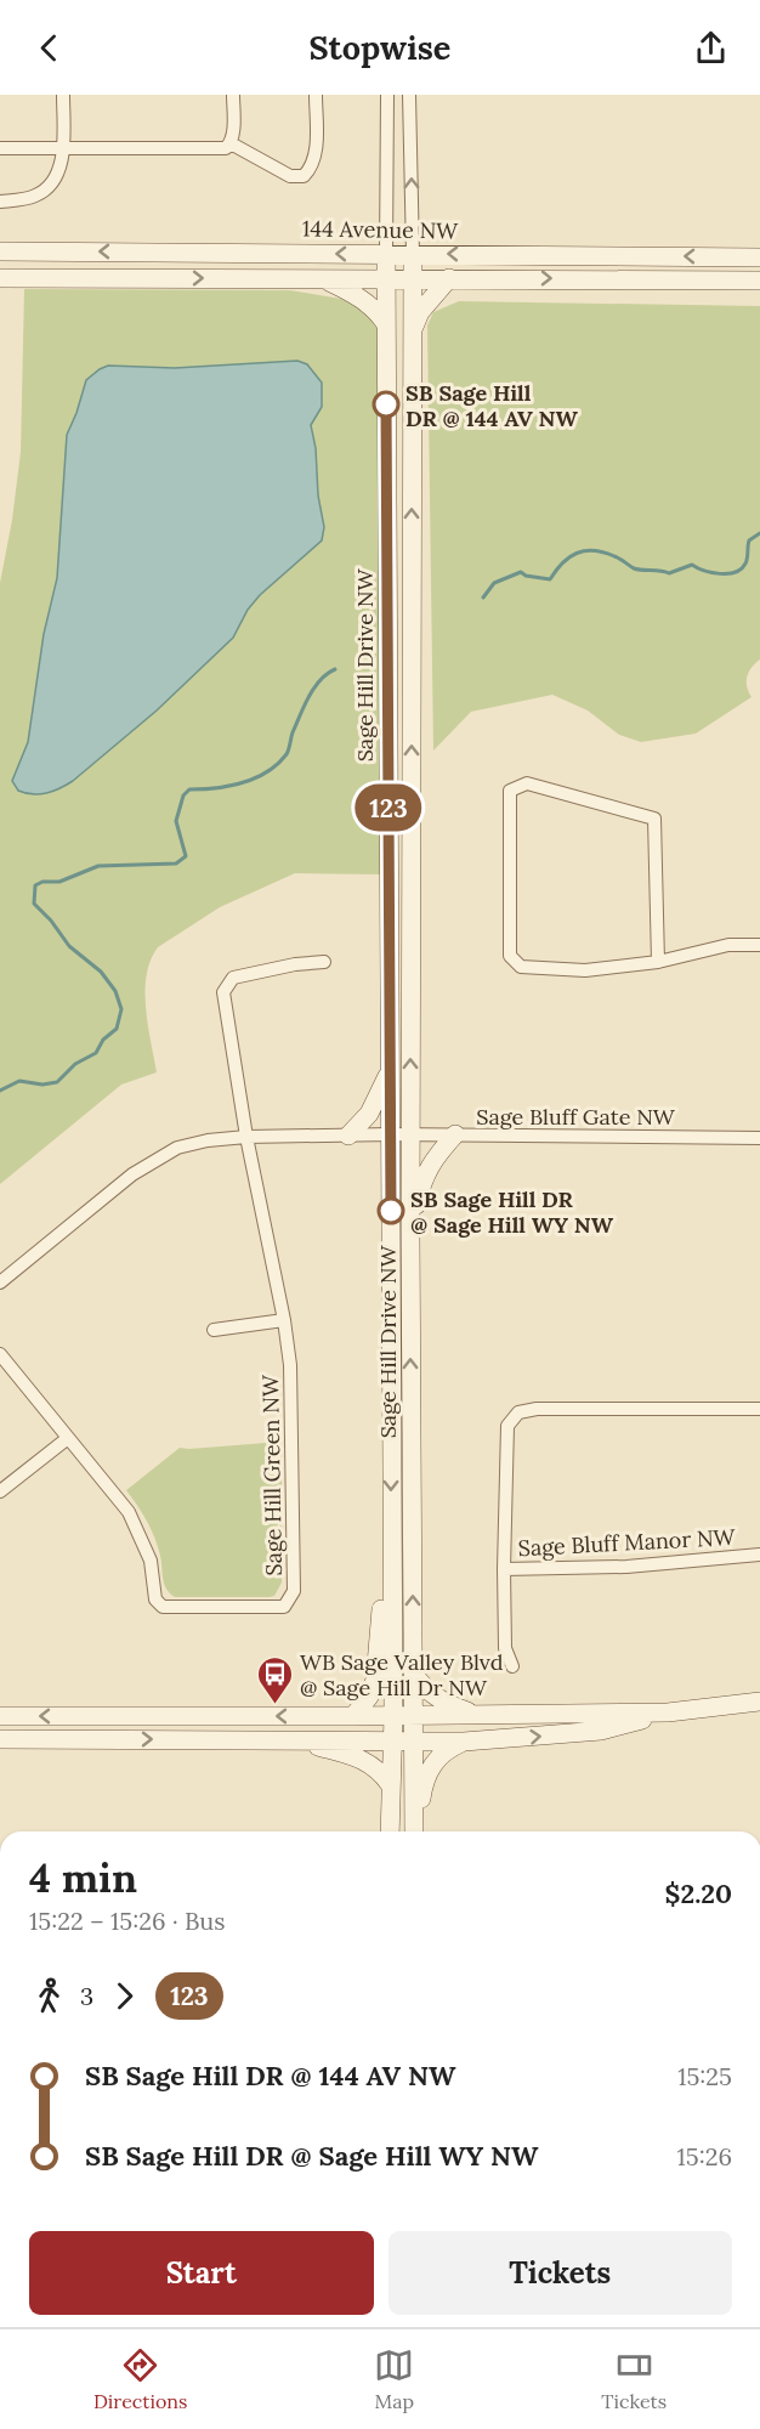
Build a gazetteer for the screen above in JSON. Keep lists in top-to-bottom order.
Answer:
{
  "streets": {
    "street": [
      "144 Avenue NW",
      "Sage Hill Drive NW",
      "Sage Bluff Gate NW",
      "Sage Hill Green NW",
      "Sage Bluff Manor NW"
    ]
  },
  "crossings": [
    ["144 Avenue NW", "Sage Hill Drive NW"],
    ["Sage Hill Drive NW", "Sage Bluff Gate NW"],
    ["Sage Bluff Gate NW", "Sage Hill Green NW"]
  ],
  "places": {
    "other": ["SB Sage Hill DR @ 144 AV NW", "SB Sage Hill DR @ Sage Hill WY NW"],
    "bus stop": ["WB Sage Valley Blvd @ Sage Hill Dr NW"]
  },
  "lines": ["bus line 123"],
  "page": {
    "header": "Stopwise",
    "on_map": "123",
    "heading": ["4 min", "15:22 – 15:26 · Bus", "$2.20"],
    "legs": ["3", "123"],
    "list": [
      {
        "name": "SB Sage Hill DR @ 144 AV NW",
        "value": "15:25"
      },
      {
        "name": "SB Sage Hill DR @ Sage Hill WY NW",
        "value": "15:26"
      }
    ],
    "buttons": ["Start", "Tickets"],
    "tabs": ["Directions", "Map", "Tickets"]
  }
}
